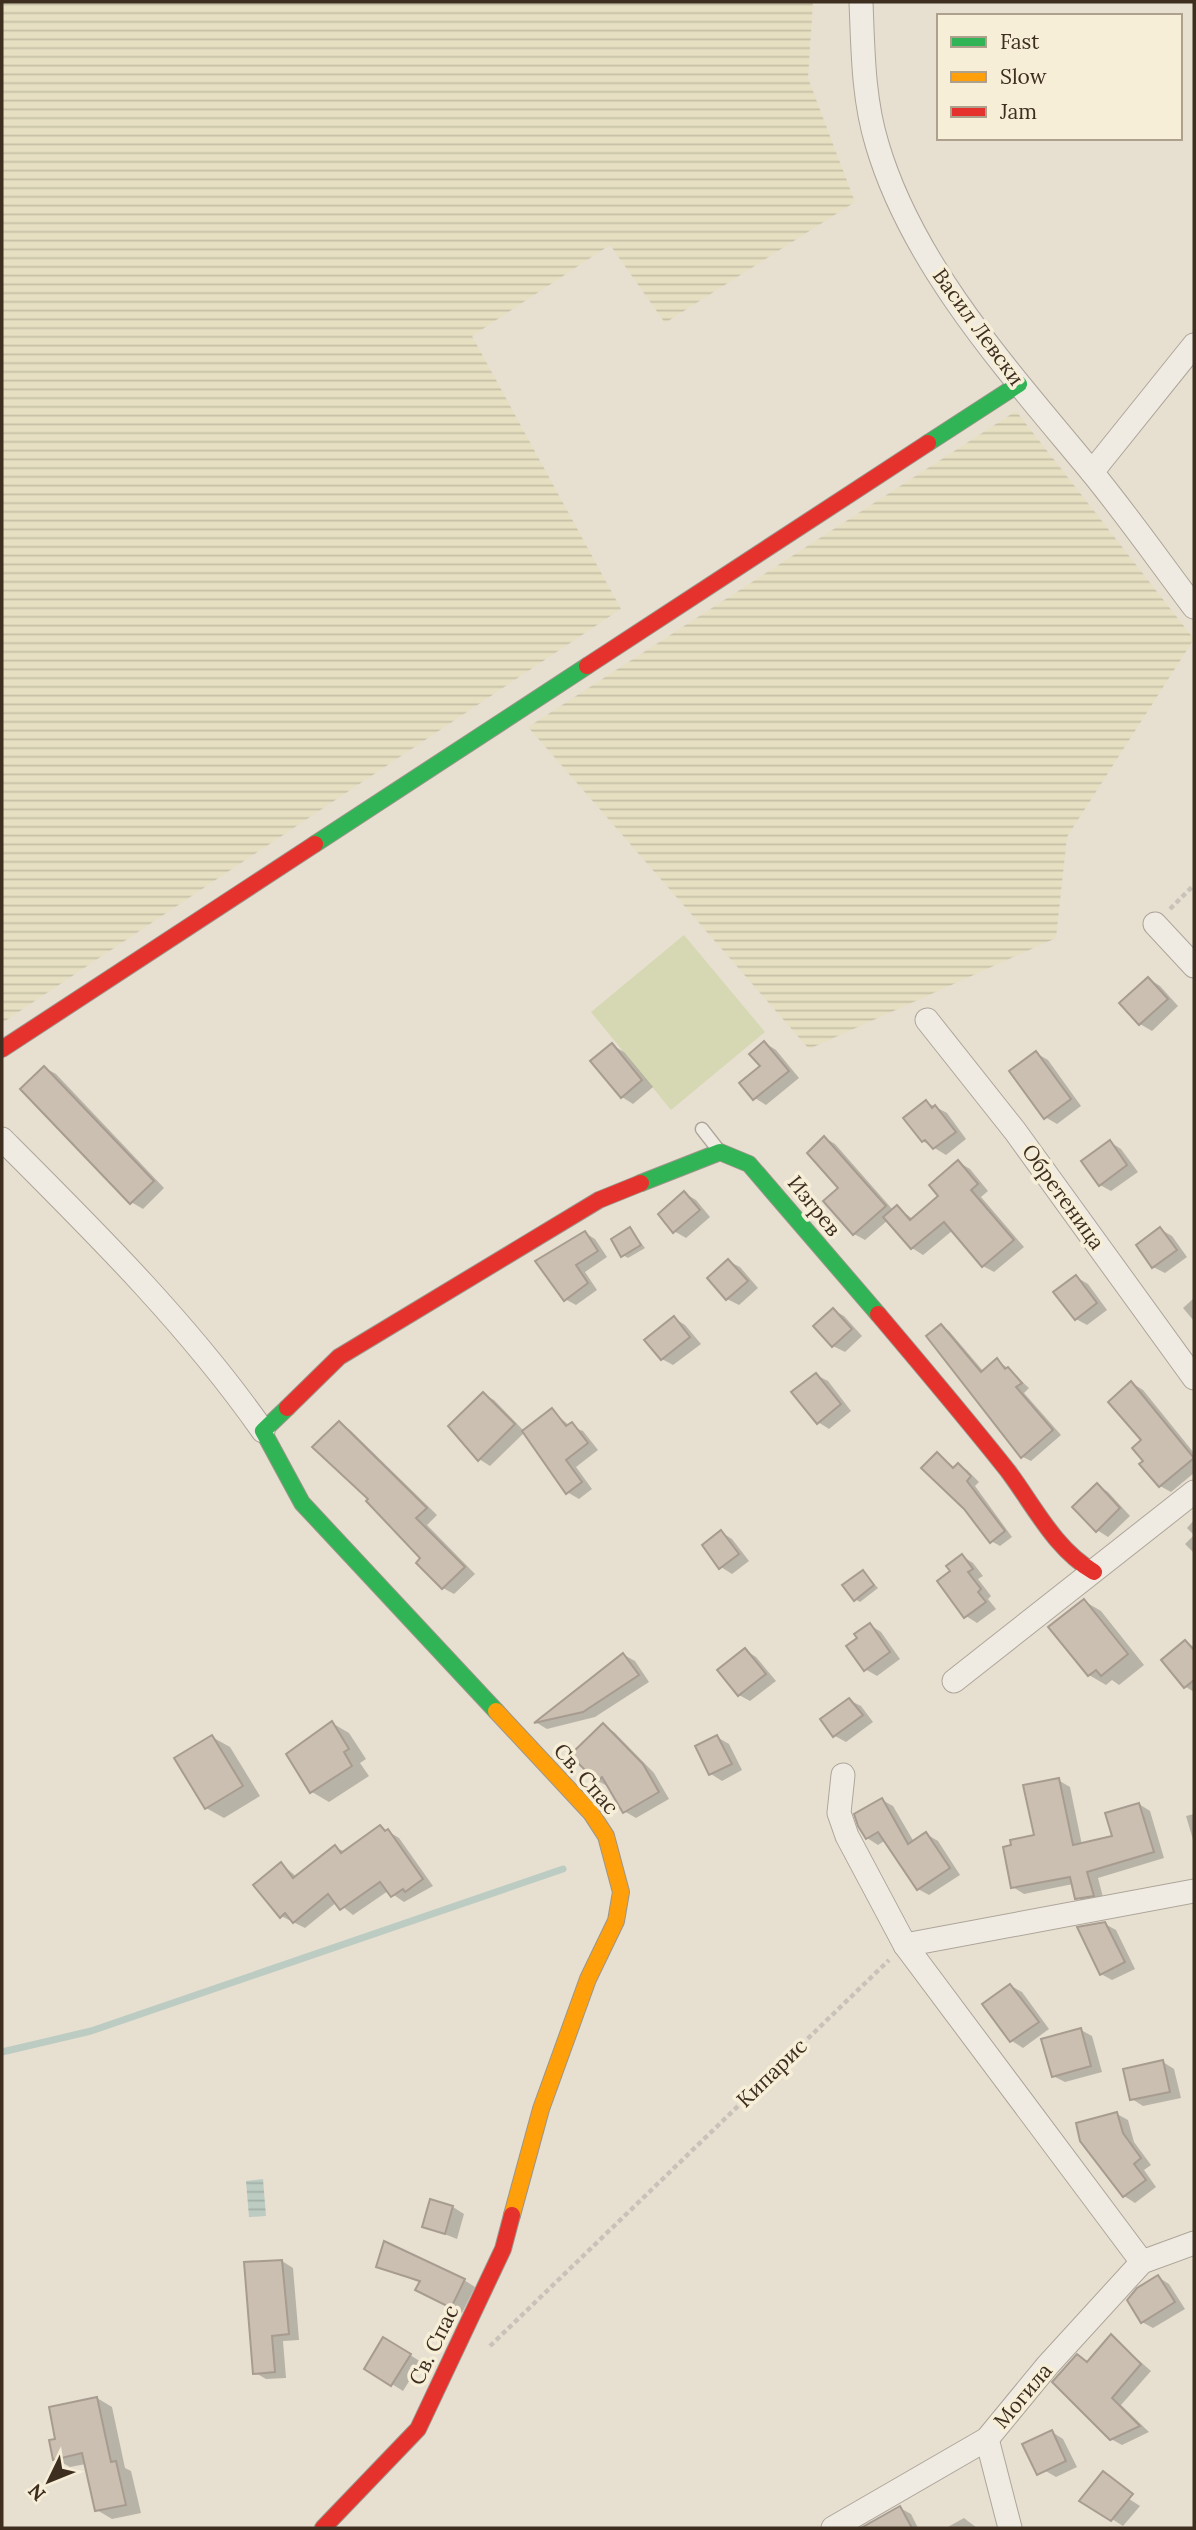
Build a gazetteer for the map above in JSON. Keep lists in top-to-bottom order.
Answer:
{
  "streets": {
    "street": [
      "Васил Левски",
      "Обретеница",
      "Изгрев",
      "Св. Спас",
      "Могила"
    ],
    "path": ["Кипарис"]
  },
  "legend": ["Fast", "Slow", "Jam"],
  "north": "bottom left"
}
